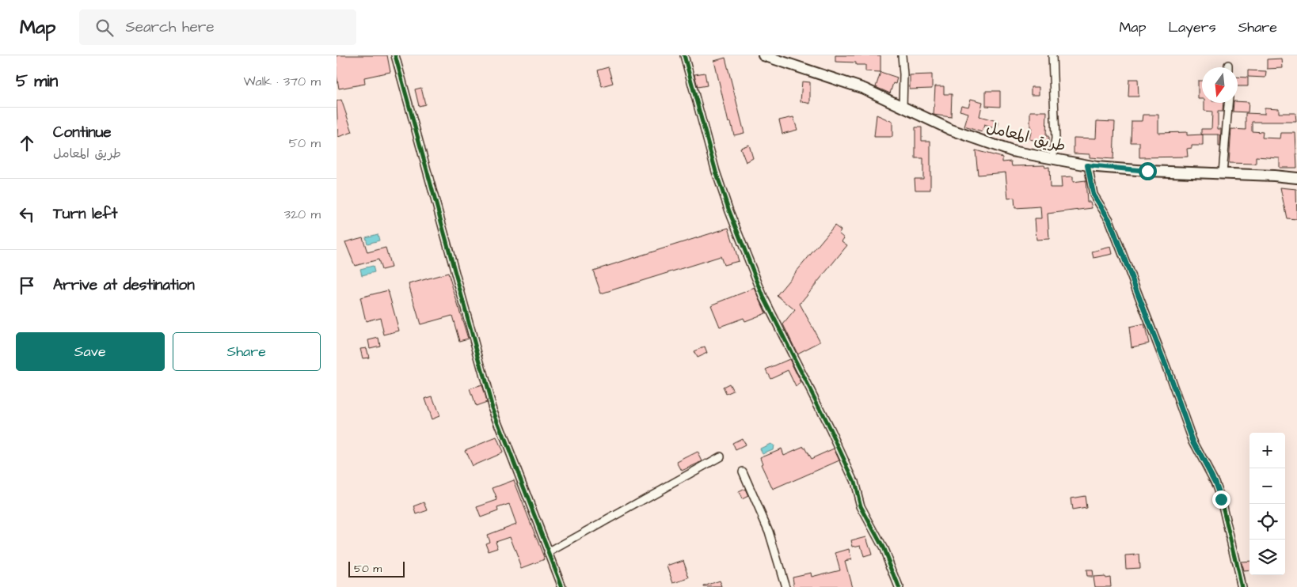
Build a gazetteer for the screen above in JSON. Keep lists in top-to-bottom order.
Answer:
{
  "streets": {
    "main road": ["طريق المعامل"]
  },
  "scale_bar": "50 m",
  "north": "bottom",
  "page": {
    "header": "Map",
    "search": "Search here",
    "nav": ["Map", "Layers", "Share"],
    "heading": ["5 min", "Walk · 370 m"],
    "list": [
      ["Continue", "طريق المعامل", "50 m"],
      ["Turn left", "320 m"],
      "Arrive at destination"
    ],
    "buttons": ["Save", "Share"],
    "map_buttons": ["+", "−"],
    "scale": "50 m"
  }
}
